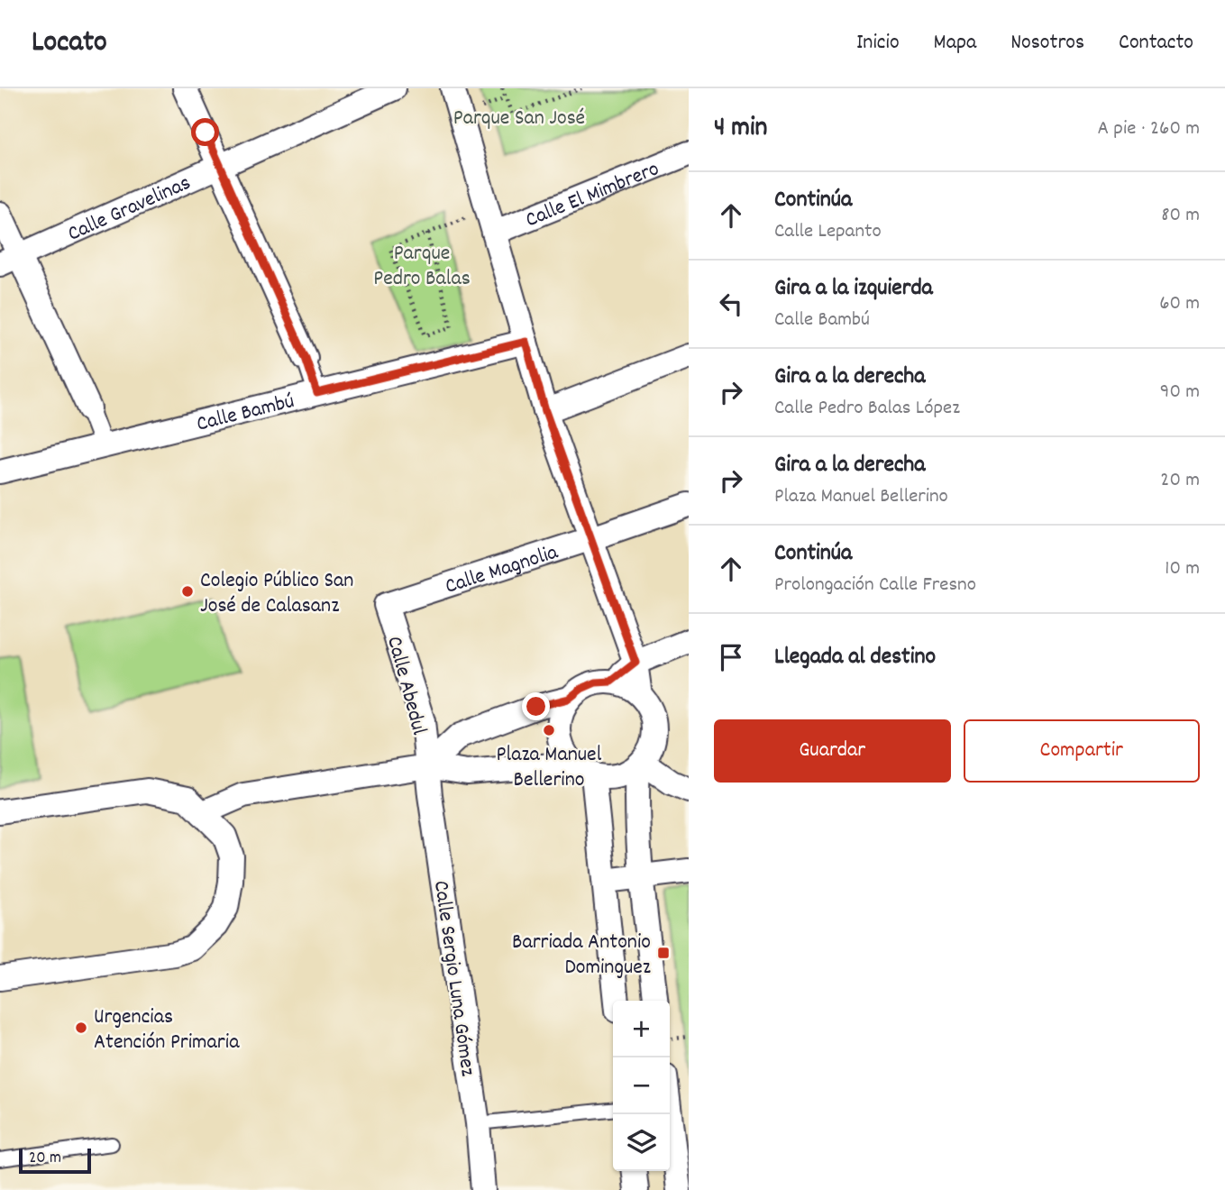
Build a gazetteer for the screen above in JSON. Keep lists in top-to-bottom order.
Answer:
{
  "streets": {
    "street": [
      "Calle El Mimbrero",
      "Calle Gravelinas",
      "Calle Bambú",
      "Calle Magnolia",
      "Calle Abedul",
      "Calle Sergio Luna Gómez"
    ]
  },
  "crossings": [
    ["Calle Magnolia", "Calle Abedul"],
    ["Calle Abedul", "Calle Sergio Luna Gómez"]
  ],
  "parks": ["Parque San José", "Parque Pedro Balas"],
  "places": {
    "other": ["Colegio Público San José de Calasanz", "Plaza Manuel Bellerino", "Urgencias Atención Primaria"],
    "transit": ["Barriada Antonio Dominguez"]
  },
  "scale_bar": "20 m",
  "page": {
    "header": "Locato",
    "nav": [
      "Inicio",
      "Mapa",
      "Nosotros",
      "Contacto"
    ],
    "heading": ["4 min", "A pie · 260 m"],
    "list": [
      ["Continúa", "Calle Lepanto", "80 m"],
      ["Gira a la izquierda", "Calle Bambú", "60 m"],
      ["Gira a la derecha", "Calle Pedro Balas López", "90 m"],
      ["Gira a la derecha", "Plaza Manuel Bellerino", "20 m"],
      ["Continúa", "Prolongación Calle Fresno", "10 m"],
      "Llegada al destino"
    ],
    "buttons": ["Guardar", "Compartir"],
    "map_buttons": ["+", "−"],
    "scale": "20 m"
  }
}
